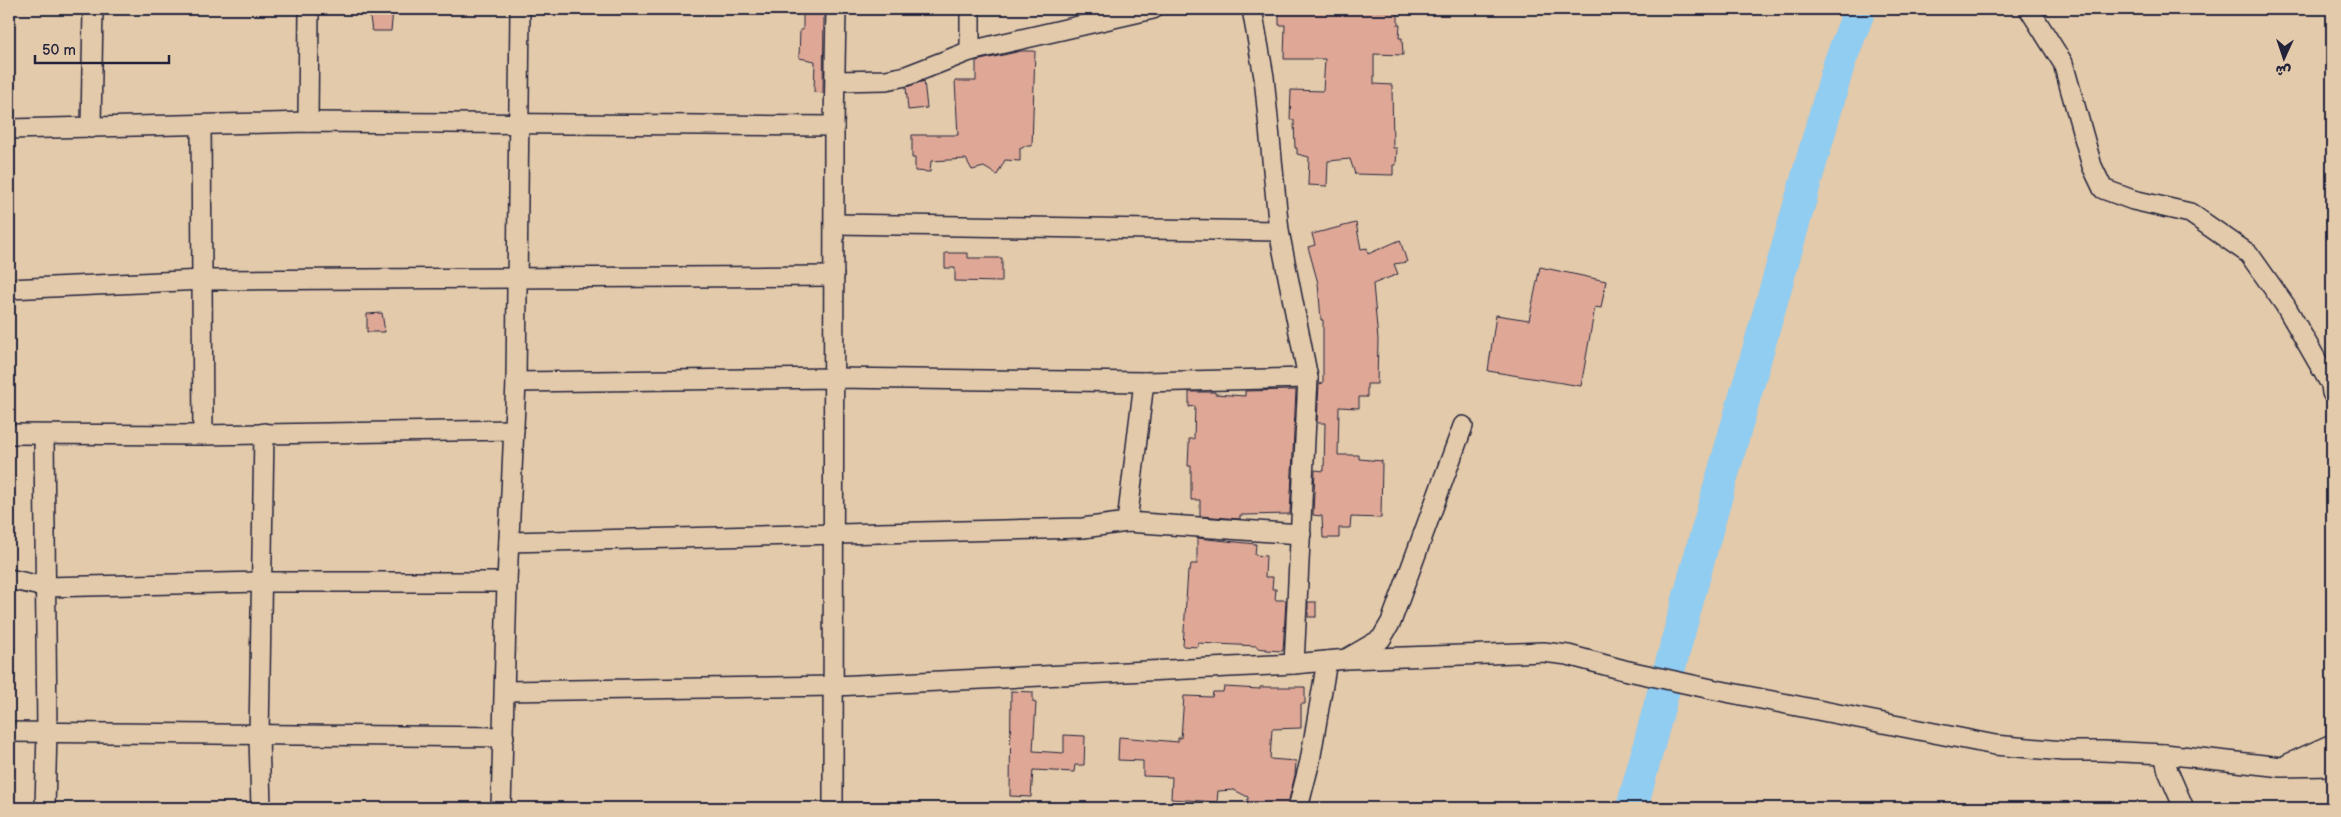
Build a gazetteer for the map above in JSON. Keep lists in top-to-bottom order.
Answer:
{
  "scale_bar": "50 m",
  "north": "bottom"
}
